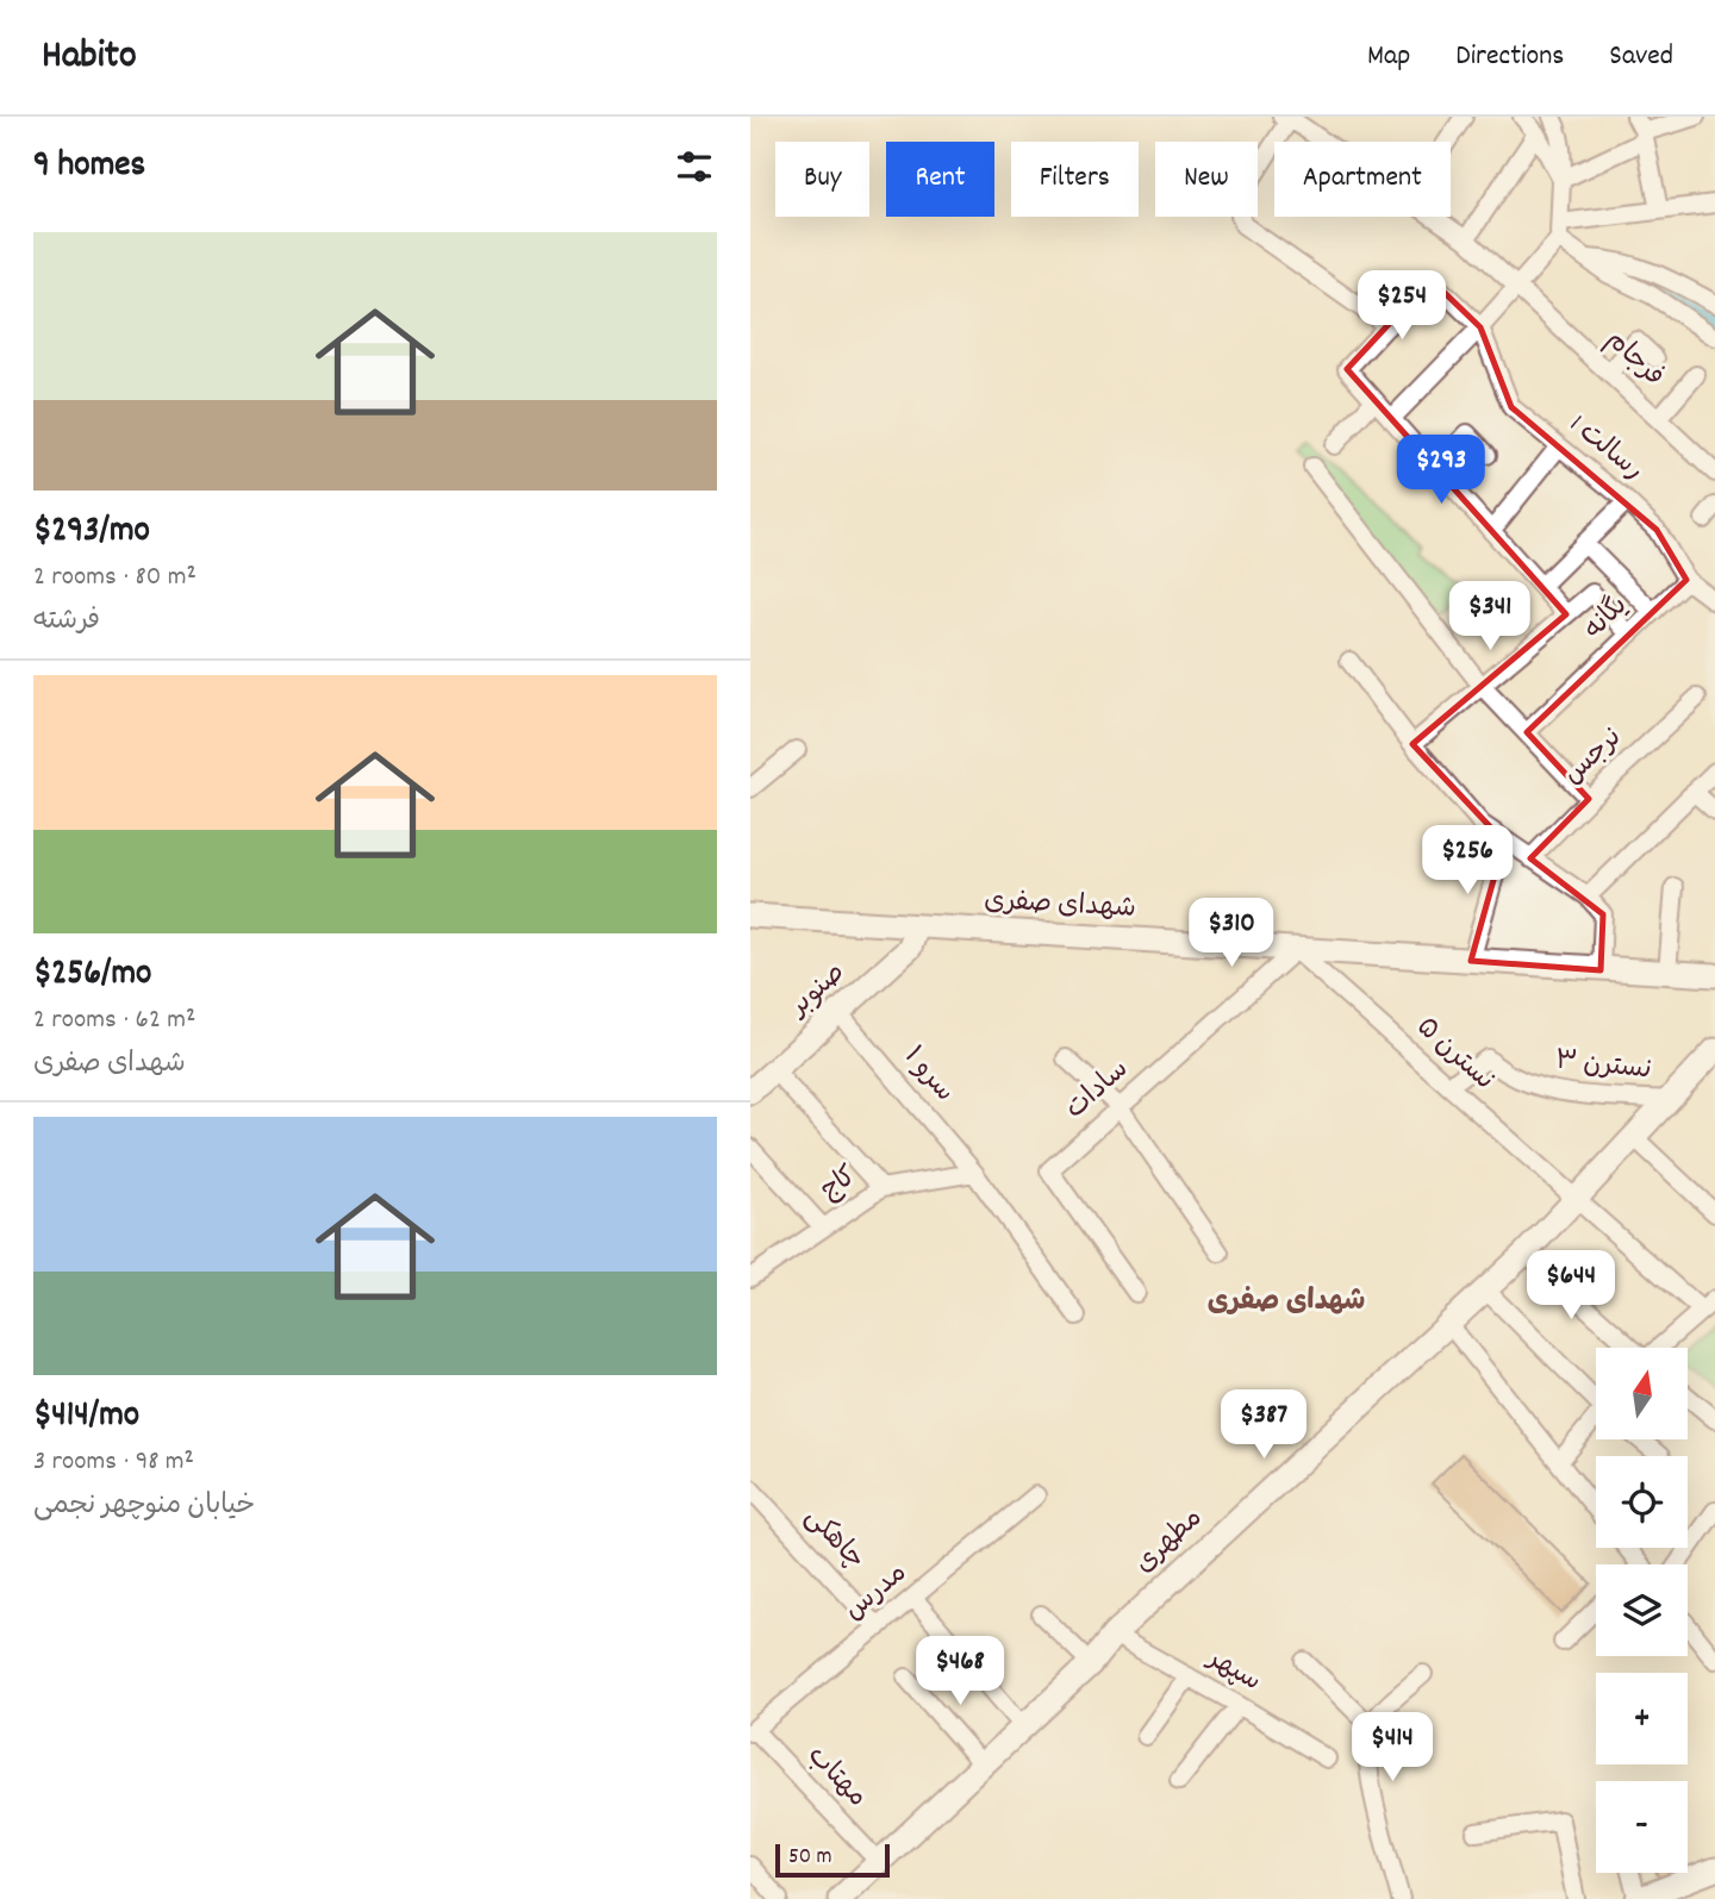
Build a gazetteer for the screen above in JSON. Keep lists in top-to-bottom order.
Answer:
{
  "streets": {
    "street": [
      "فرجام",
      "رسالت 1",
      "یگانه",
      "نرجس",
      "شهدای صفری",
      "صنوبر",
      "نسترن ۵",
      "نسترن ۳",
      "سرو ۱",
      "سادات",
      "کاج",
      "چاهکی",
      "مطهری",
      "مدرس",
      "سپهر",
      "مهتاب"
    ]
  },
  "crossings": [
    ["رسالت 1", "یگانه"],
    ["شهدای صفری", "صنوبر"],
    ["شهدای صفری", "نسترن ۵"],
    ["شهدای صفری", "سادات"],
    ["صنوبر", "سرو ۱"],
    ["نسترن ۵", "نسترن ۳"],
    ["نسترن ۵", "سادات"],
    ["نسترن ۵", "مطهری"],
    ["نسترن ۳", "مطهری"],
    ["سرو ۱", "کاج"],
    ["چاهکی", "مدرس"],
    ["مطهری", "سپهر"],
    ["مطهری", "مهتاب"],
    ["مدرس", "مهتاب"]
  ],
  "districts": ["شهدای صفری"],
  "scale_bar": "50 m",
  "north": "top",
  "page": {
    "header": "Habito",
    "nav": ["Map", "Directions", "Saved"],
    "heading": "9 homes",
    "chip": [
      "Buy",
      "Rent",
      "Filters",
      "New",
      "Apartment"
    ],
    "list": [
      {
        "name": "$293/mo",
        "note": "2 rooms · 80 m² · فرشته"
      },
      {
        "name": "$256/mo",
        "note": "2 rooms · 62 m² · شهدای صفری"
      },
      {
        "name": "$414/mo",
        "note": "3 rooms · 98 m² · خیابان منوچهر نجمی"
      }
    ],
    "price": [
      "$254",
      "$293",
      "$341",
      "$256",
      "$310",
      "$644",
      "$387",
      "$468",
      "$414"
    ],
    "map_buttons": ["+", "−"],
    "scale": "50 m"
  }
}
